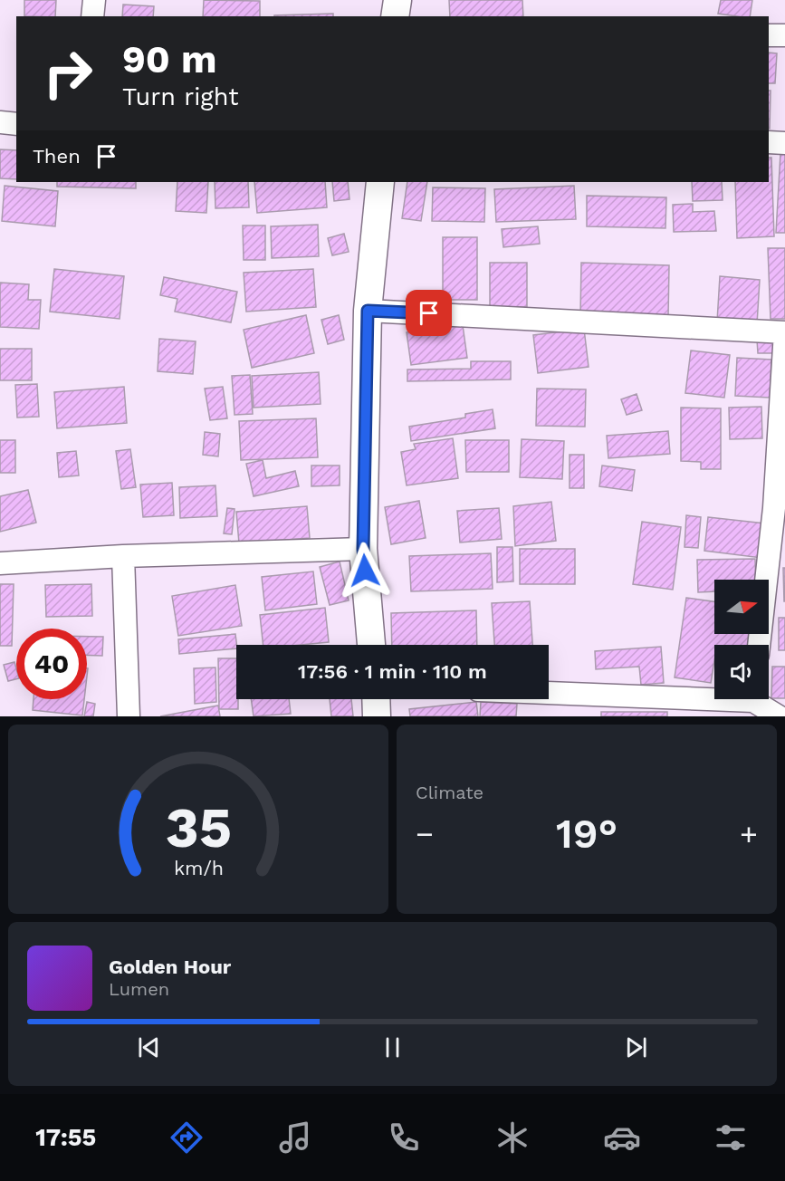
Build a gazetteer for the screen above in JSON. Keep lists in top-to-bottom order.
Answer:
{
  "north": "right",
  "page": {
    "turn": ["90 m", "Turn right"],
    "then": "Then",
    "limit": "40",
    "trip": "17:56 · 1 min · 110 m",
    "tile": "Climate",
    "heat": ["−", "19°", "+"],
    "song": ["Golden Hour", "Lumen"],
    "tabs": "17:55",
    "gauge": ["35", "km/h"]
  }
}
